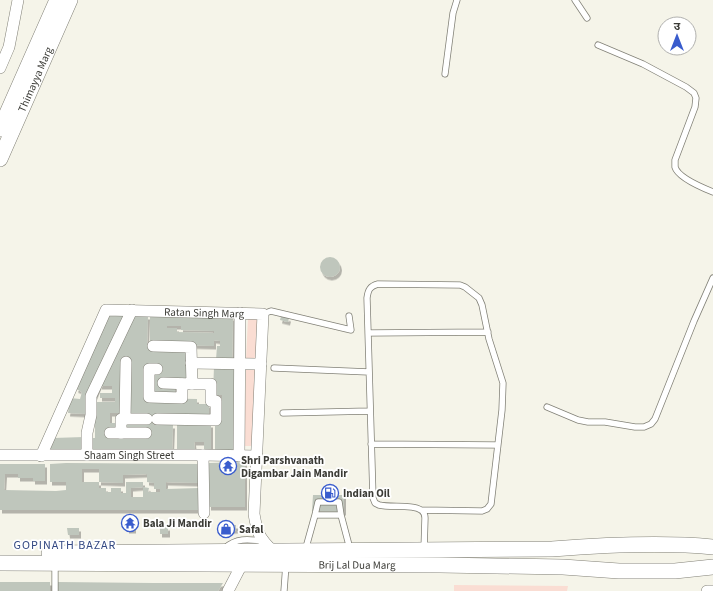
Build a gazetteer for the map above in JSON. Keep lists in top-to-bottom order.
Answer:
{
  "streets": {
    "street": [
      "Thimayya Marg",
      "Ratan Singh Marg",
      "Shaam Singh Street",
      "Brij Lal Dua Marg"
    ]
  },
  "crossings": [
    ["Ratan Singh Marg", "Shaam Singh Street"]
  ],
  "districts": ["GOPINATH BAZAR"],
  "places": {
    "temple": ["Shri Parshvanath Digambar Jain Mandir", "Bala Ji Mandir"],
    "fuel station": ["Indian Oil"],
    "shop": ["Safal"]
  },
  "north": "top"
}
